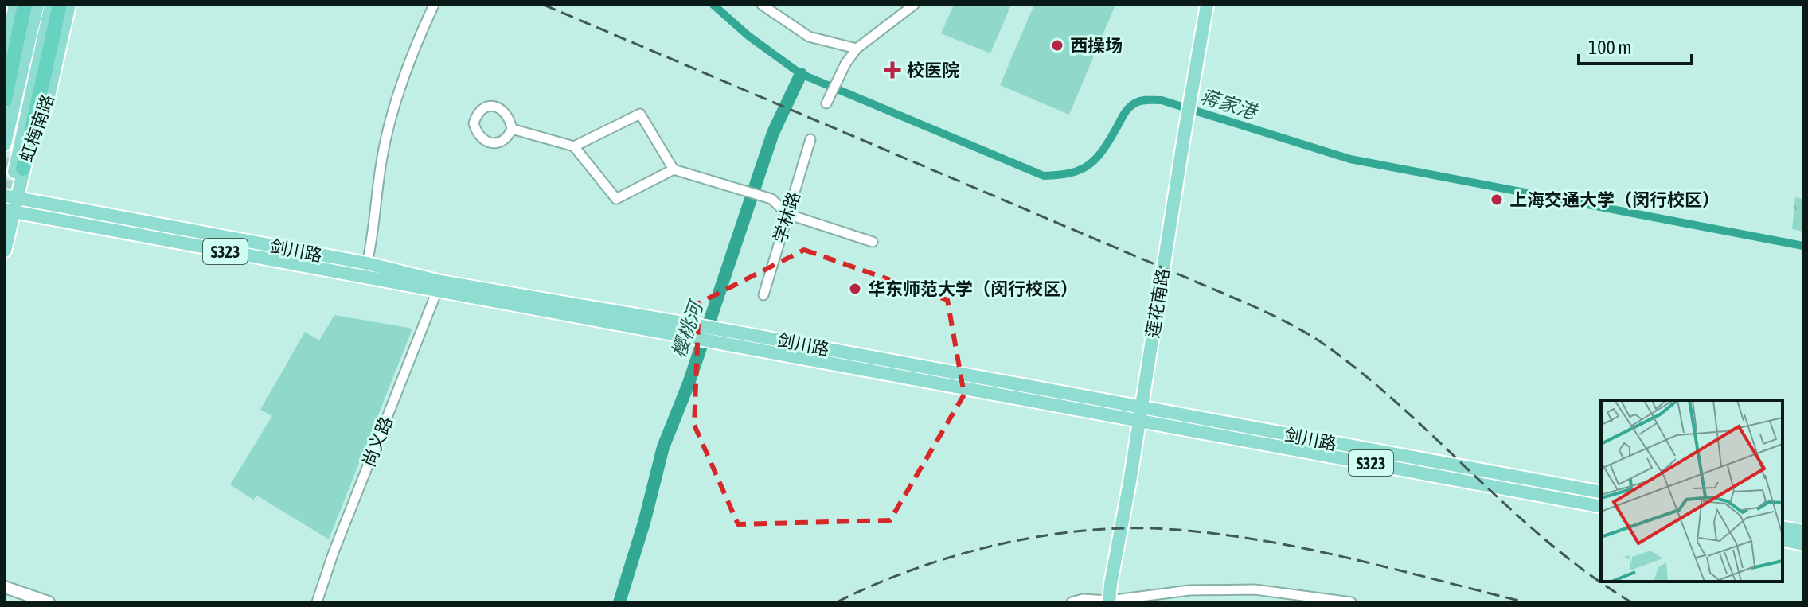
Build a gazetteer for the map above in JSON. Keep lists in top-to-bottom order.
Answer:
{
  "streets": {
    "main road": [
      "虹梅南路",
      "剑川路",
      "S323",
      "莲花南路"
    ],
    "street": ["学林路", "尚义路"]
  },
  "crossings": [
    ["虹梅南路", "剑川路"],
    ["剑川路", "莲花南路"],
    ["剑川路", "尚义路"]
  ],
  "water": ["蒋家港", "樱桃河"],
  "places": {
    "other": ["西操场", "上海交通大学（闵行校区）", "华东师范大学（闵行校区）"],
    "health": ["校医院"]
  },
  "scale_bar": "100 m"
}
